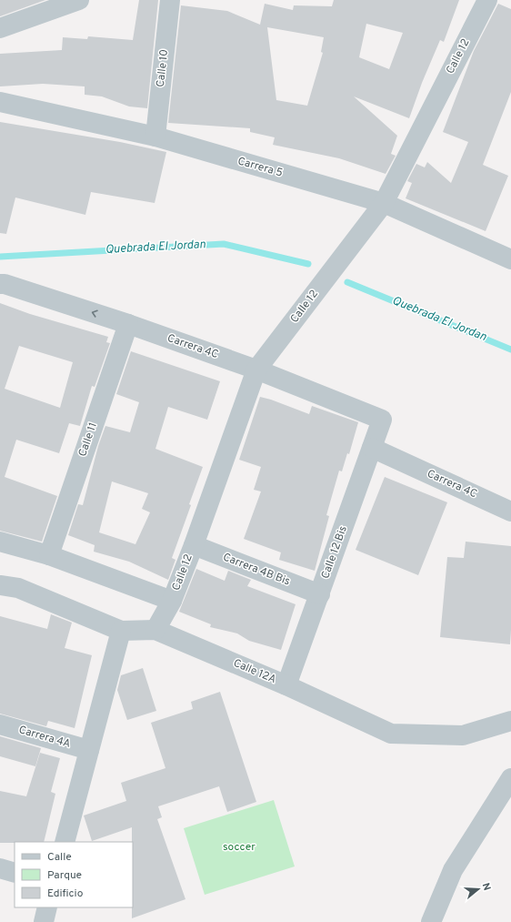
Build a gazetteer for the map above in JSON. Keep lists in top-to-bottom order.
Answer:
{
  "streets": {
    "street": [
      "Calle 12",
      "Calle 10",
      "Carrera 5",
      "Carrera 4C",
      "Calle 11",
      "Calle 12 Bis",
      "Carrera 4B Bis",
      "Calle 12A",
      "Carrera 4A"
    ]
  },
  "crossings": [
    ["Calle 12", "Carrera 5"],
    ["Calle 12", "Carrera 4C"],
    ["Calle 12", "Carrera 4B Bis"],
    ["Calle 12", "Calle 12A"],
    ["Calle 10", "Carrera 5"],
    ["Carrera 4C", "Calle 11"],
    ["Carrera 4C", "Calle 12 Bis"],
    ["Calle 12 Bis", "Carrera 4B Bis"],
    ["Calle 12 Bis", "Calle 12A"]
  ],
  "water": ["Quebrada El Jordan"],
  "parks": ["soccer"],
  "legend": ["Calle", "Parque", "Edificio"],
  "north": "right"
}
